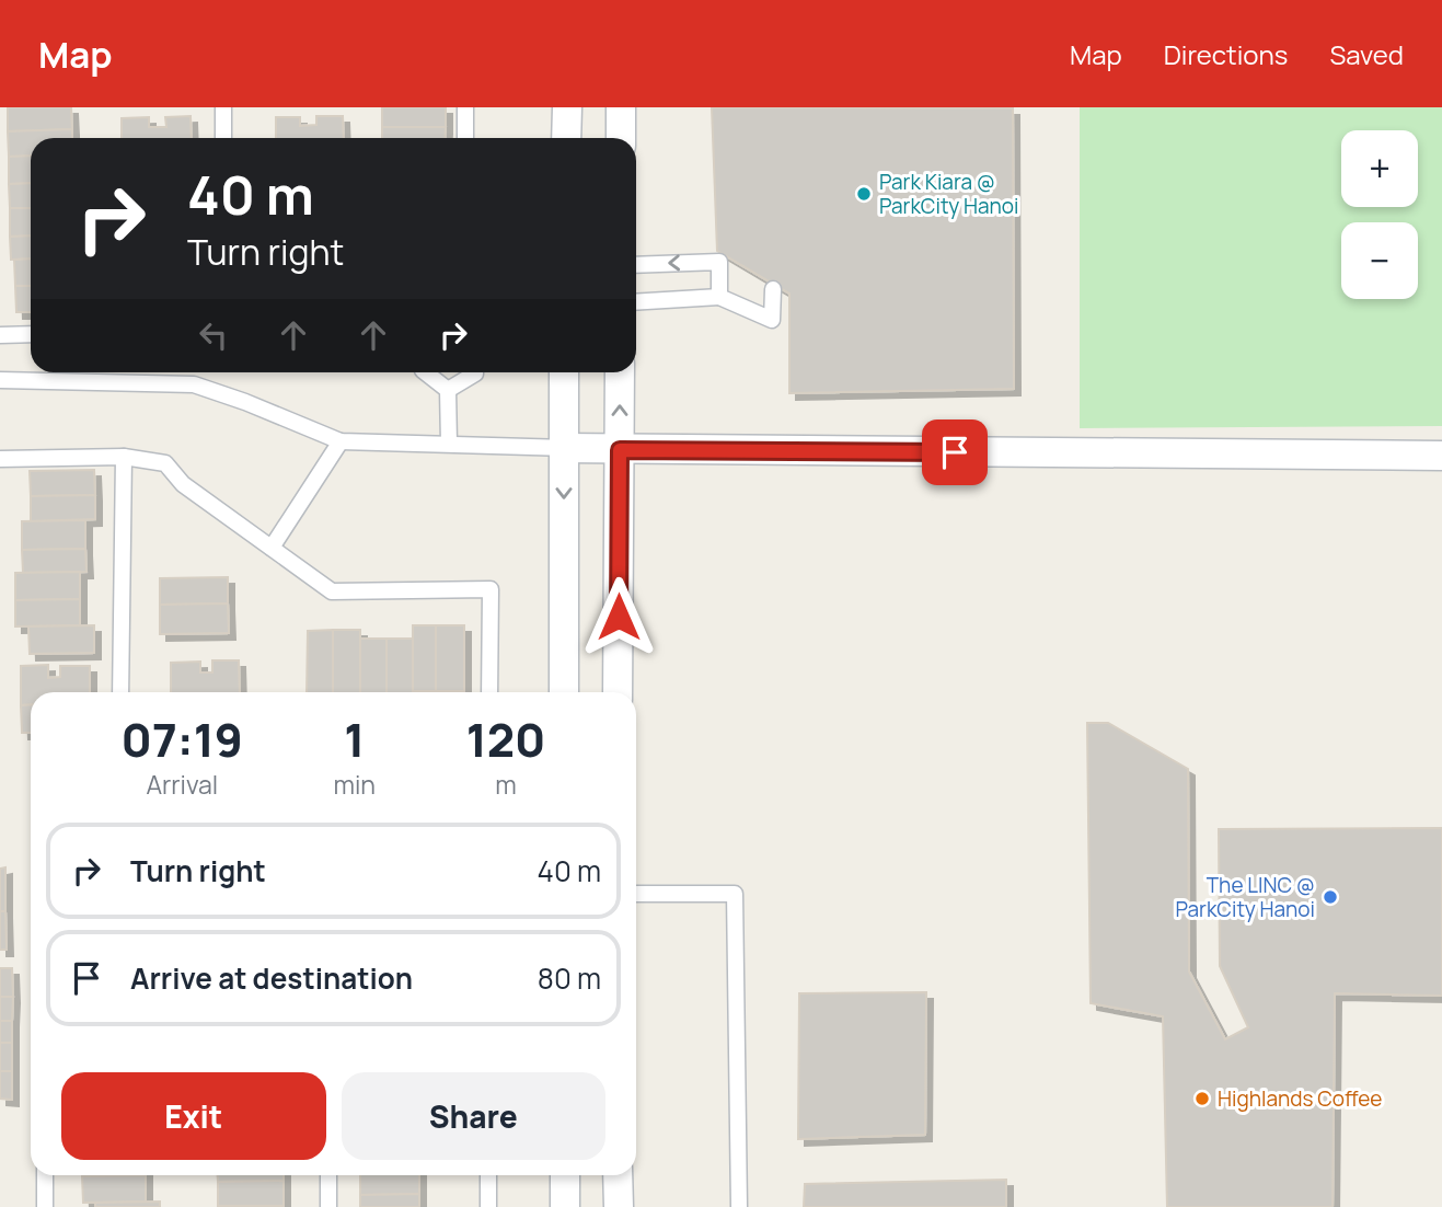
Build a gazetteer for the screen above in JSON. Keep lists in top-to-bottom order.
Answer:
{
  "places": ["Park Kiara @ ParkCity Hanoi", "The LINC @ ParkCity Hanoi", "Highlands Coffee"],
  "page": {
    "header": "Map",
    "nav": ["Map", "Directions", "Saved"],
    "map_buttons": ["+", "−"],
    "turn": ["40 m", "Turn right"],
    "eta": [
      "07:19",
      "Arrival",
      "1",
      "min",
      "120",
      "m"
    ],
    "list": [
      {
        "name": "Turn right",
        "value": "40 m"
      },
      {
        "name": "Arrive at destination",
        "value": "80 m"
      }
    ],
    "buttons": ["Exit", "Share"]
  }
}
